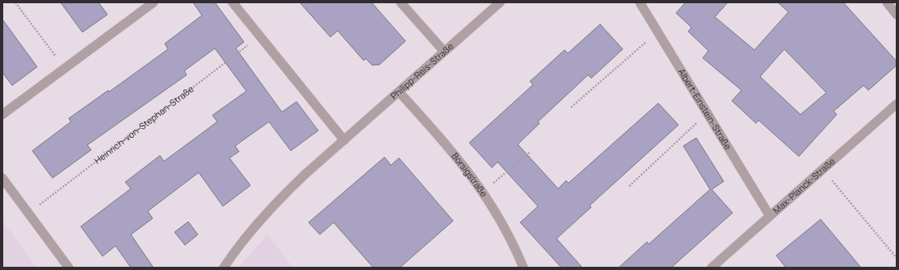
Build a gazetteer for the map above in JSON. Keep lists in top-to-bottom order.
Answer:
{
  "streets": {
    "street": [
      "Philipp-Reis-Straße",
      "Albert-Einstein-Straße",
      "Borsigstraße",
      "Max-Planck-Straße"
    ],
    "path": ["Heinrich-von-Stephan-Straße"]
  },
  "crossings": [
    ["Philipp-Reis-Straße", "Borsigstraße"],
    ["Albert-Einstein-Straße", "Max-Planck-Straße"]
  ]
}
